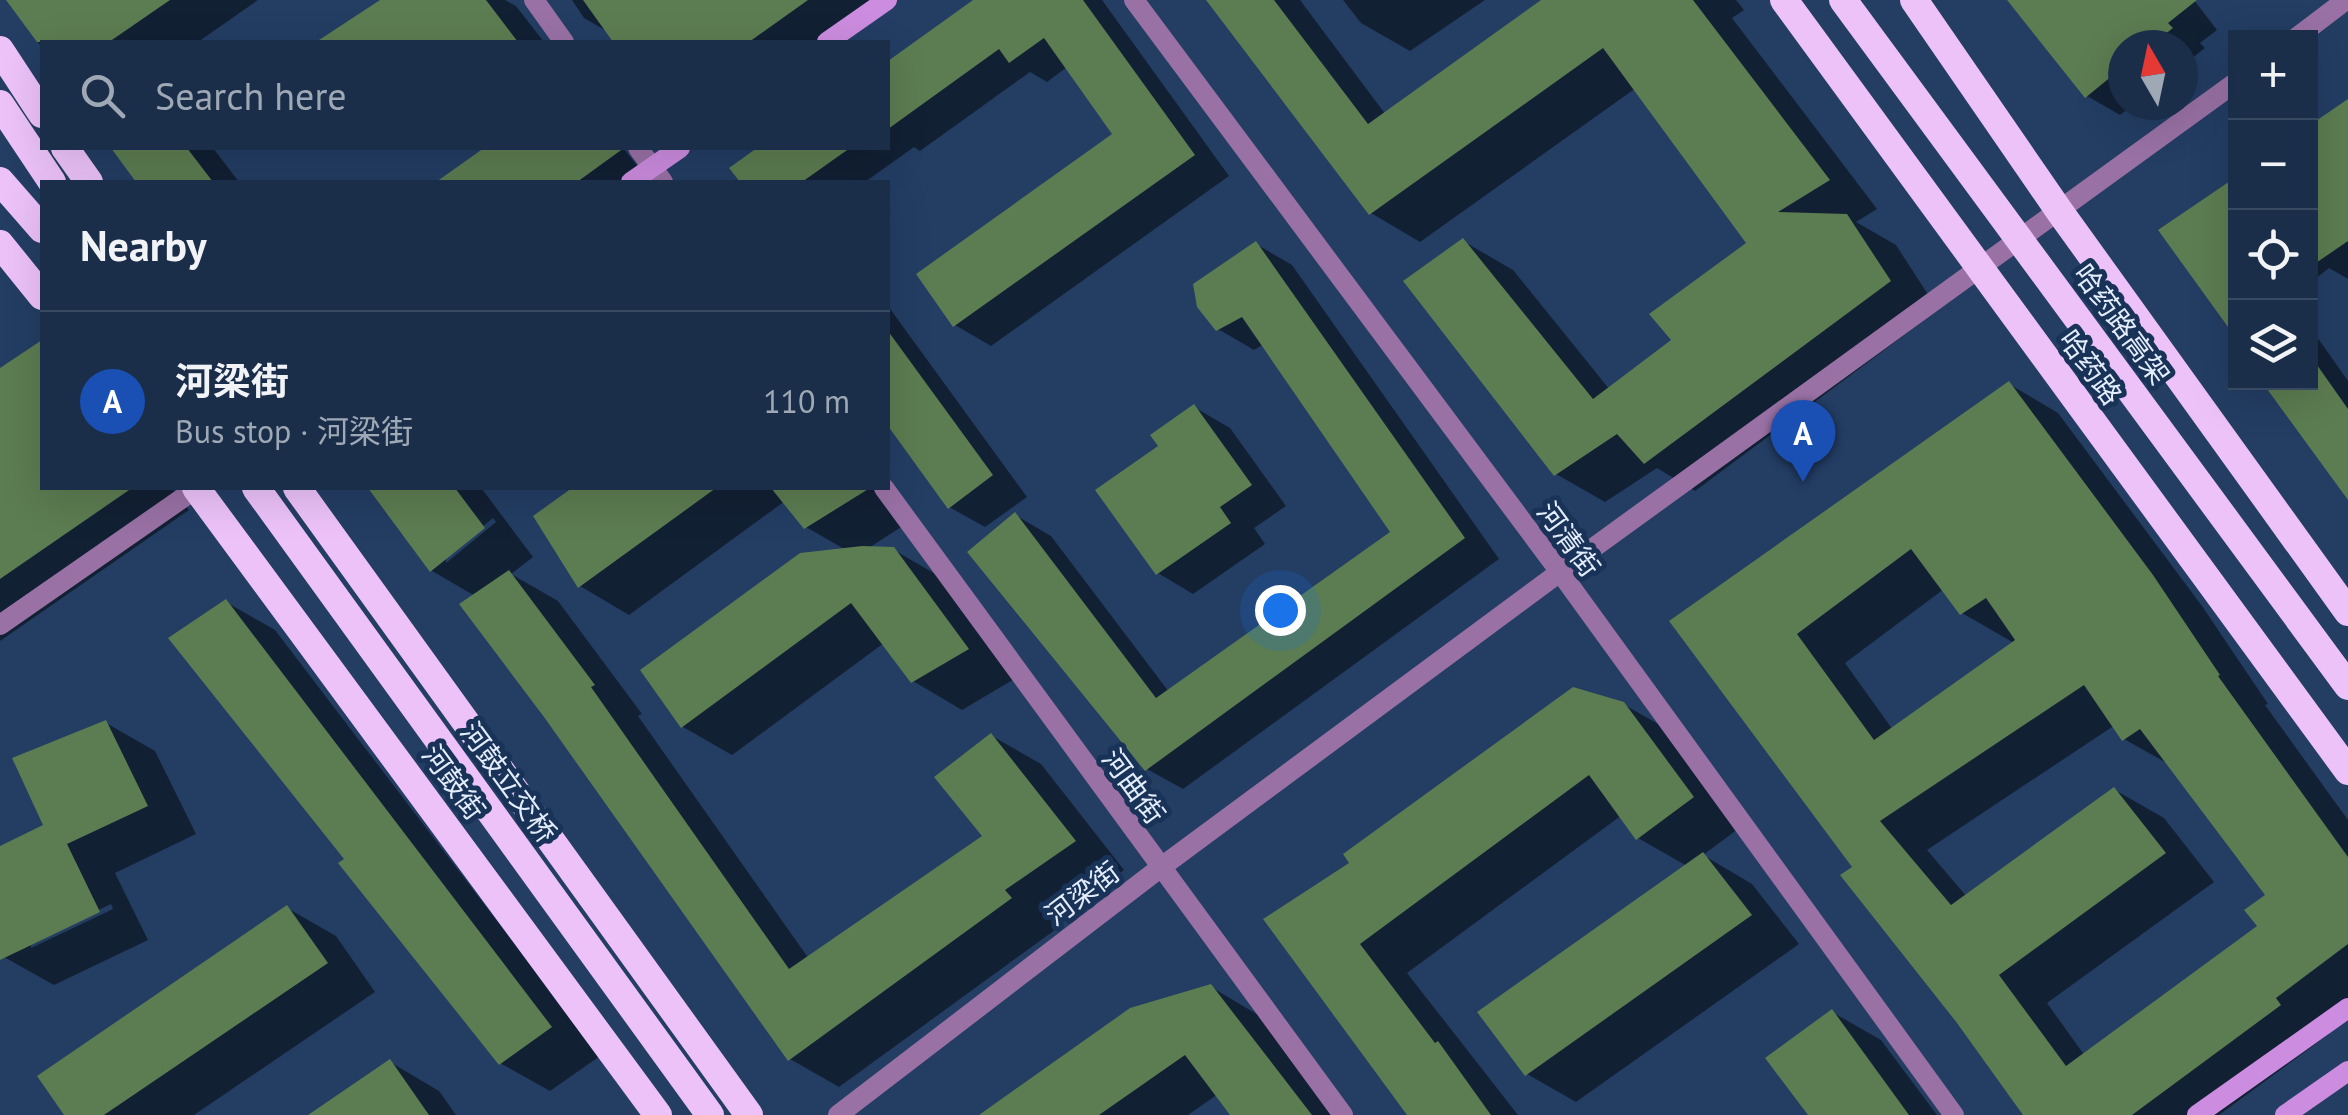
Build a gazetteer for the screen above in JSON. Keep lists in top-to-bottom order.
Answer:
{
  "streets": {
    "highway": [
      "哈药路高架",
      "哈药路",
      "河鼓街",
      "河鼓立交桥"
    ],
    "street": ["河清街", "河曲街", "河梁街"]
  },
  "crossings": [
    ["哈药路", "河梁街"],
    ["河清街", "河梁街"],
    ["河曲街", "河梁街"]
  ],
  "north": "top",
  "page": {
    "map_buttons": ["+", "−"],
    "search": "Search here",
    "heading": "Nearby",
    "list": [
      {
        "mark": "A",
        "name": "河梁街",
        "note": "Bus stop · 河梁街",
        "value": "110 m"
      }
    ],
    "pins": "A"
  }
}
